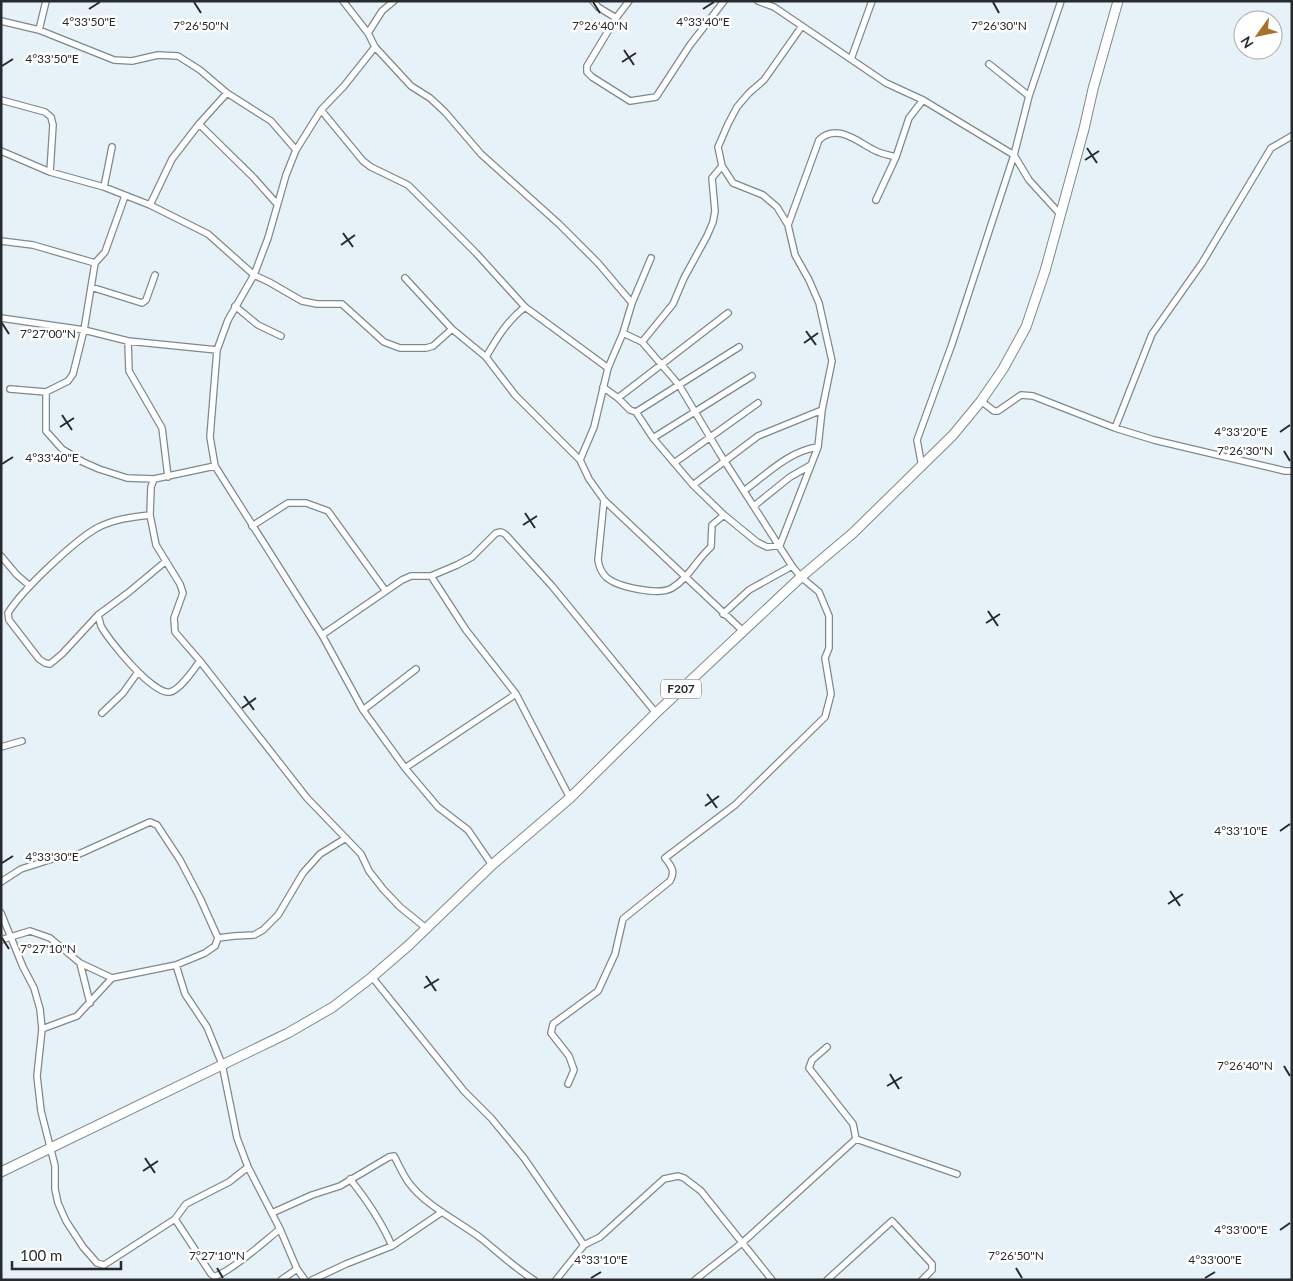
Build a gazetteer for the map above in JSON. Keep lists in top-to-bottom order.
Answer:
{
  "streets": {
    "main road": ["F207"]
  },
  "scale_bar": "100 m",
  "north": "bottom left",
  "coordinates": [
    "4°33'50\"E",
    "4°33'40\"E",
    "7°26'50\"N",
    "7°26'40\"N",
    "7°26'30\"N",
    "7°27'00\"N",
    "4°33'20\"E",
    "4°33'10\"E",
    "4°33'30\"E",
    "7°27'10\"N",
    "4°33'00\"E"
  ]
}
